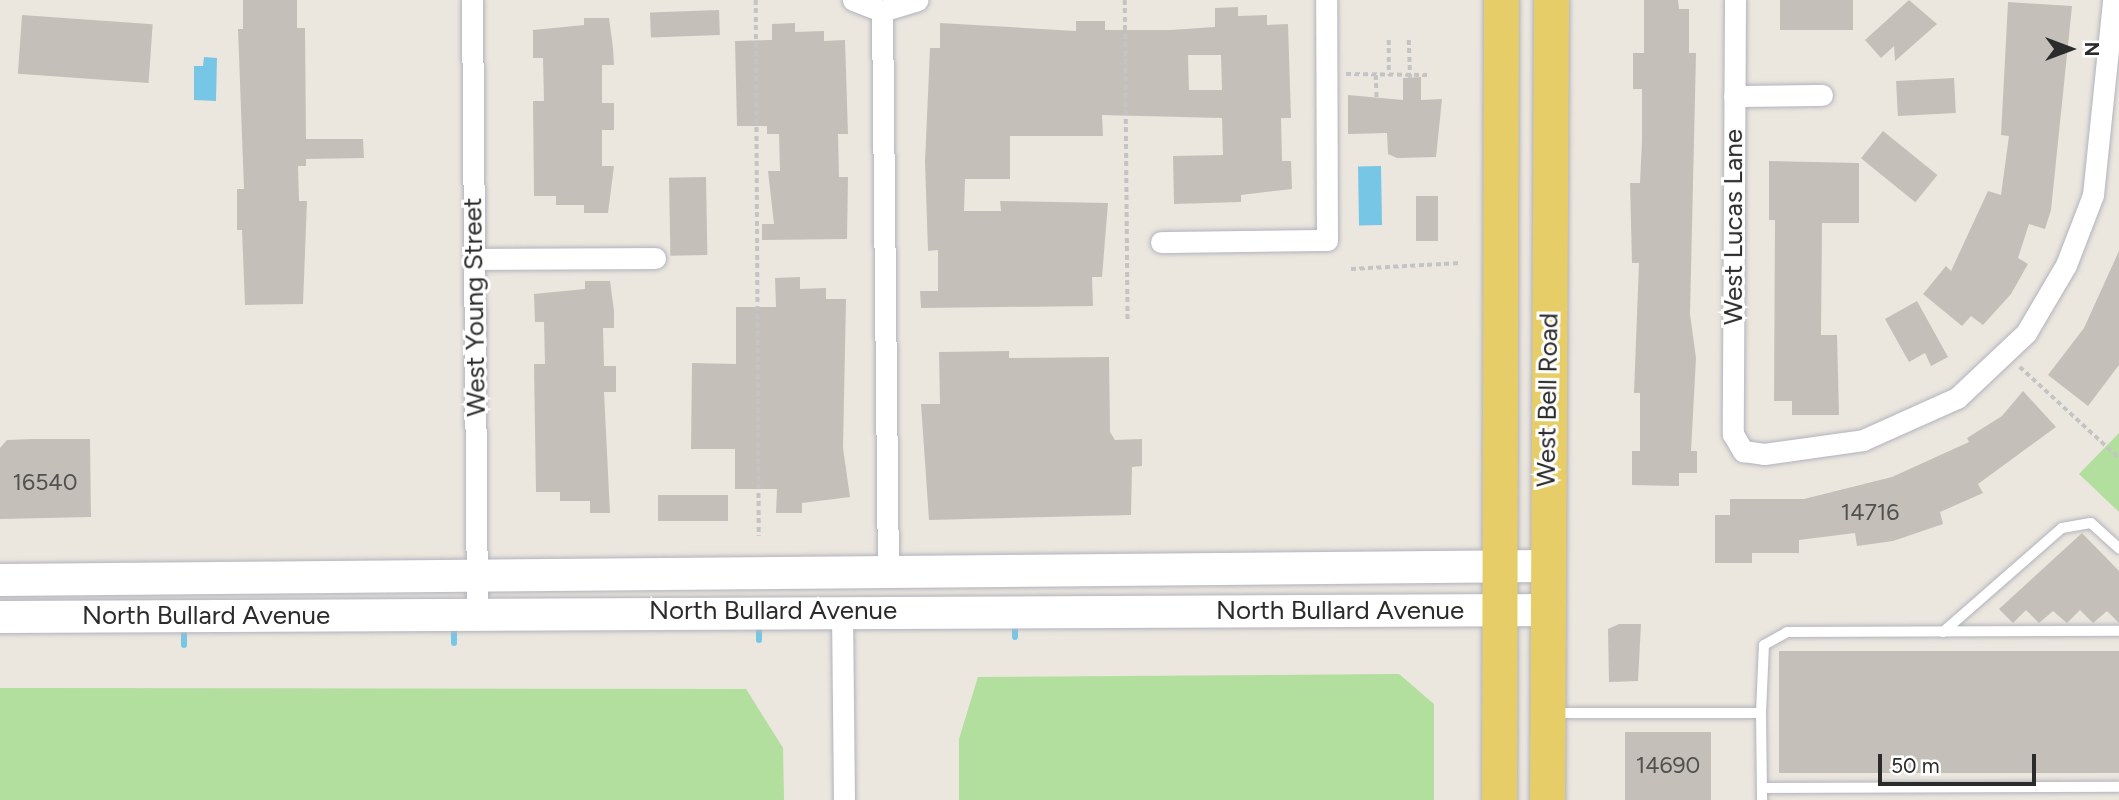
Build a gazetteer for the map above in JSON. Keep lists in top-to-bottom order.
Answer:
{
  "streets": {
    "main road": ["West Bell Road", "North Bullard Avenue"],
    "street": ["West Lucas Lane", "West Young Street"]
  },
  "crossings": [
    ["West Young Street", "North Bullard Avenue"],
    ["West Bell Road", "North Bullard Avenue"]
  ],
  "house_numbers": ["16540", "14716", "14690"],
  "scale_bar": "50 m",
  "north": "right"
}
